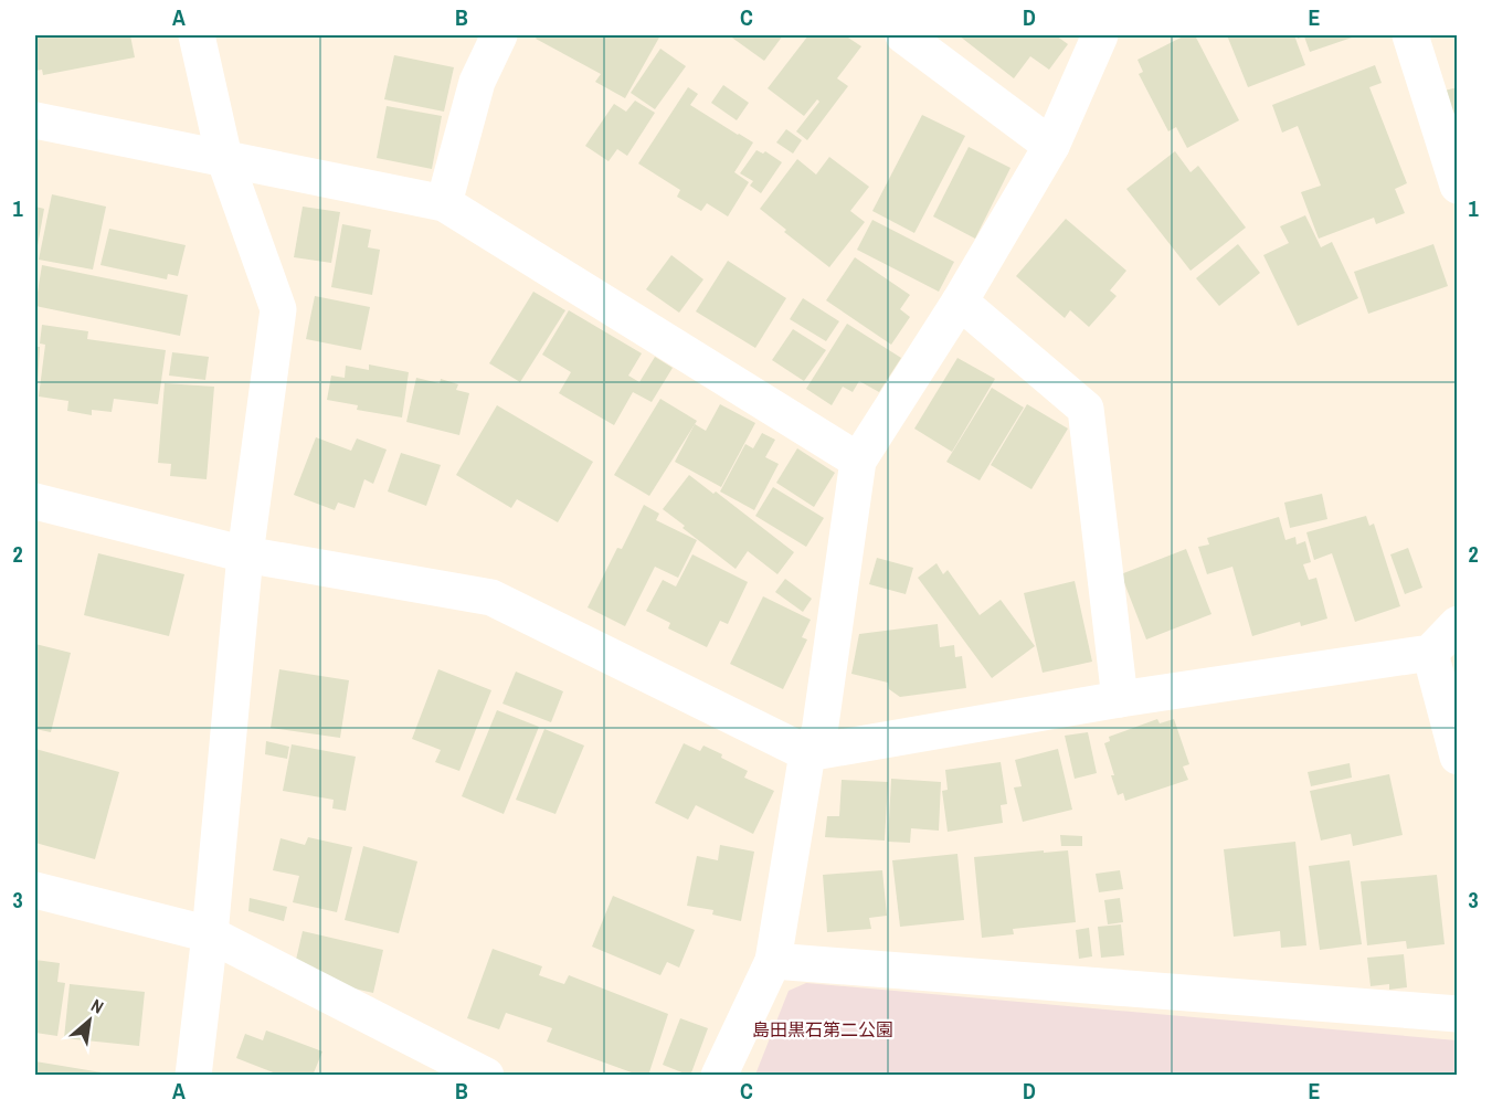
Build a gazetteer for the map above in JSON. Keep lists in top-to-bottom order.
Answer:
{
  "parks": ["島田黒石第二公園"],
  "north": "top right",
  "grid": {
    "columns": [
      "A",
      "B",
      "C",
      "D",
      "E"
    ],
    "rows": ["1", "2", "3"]
  }
}
